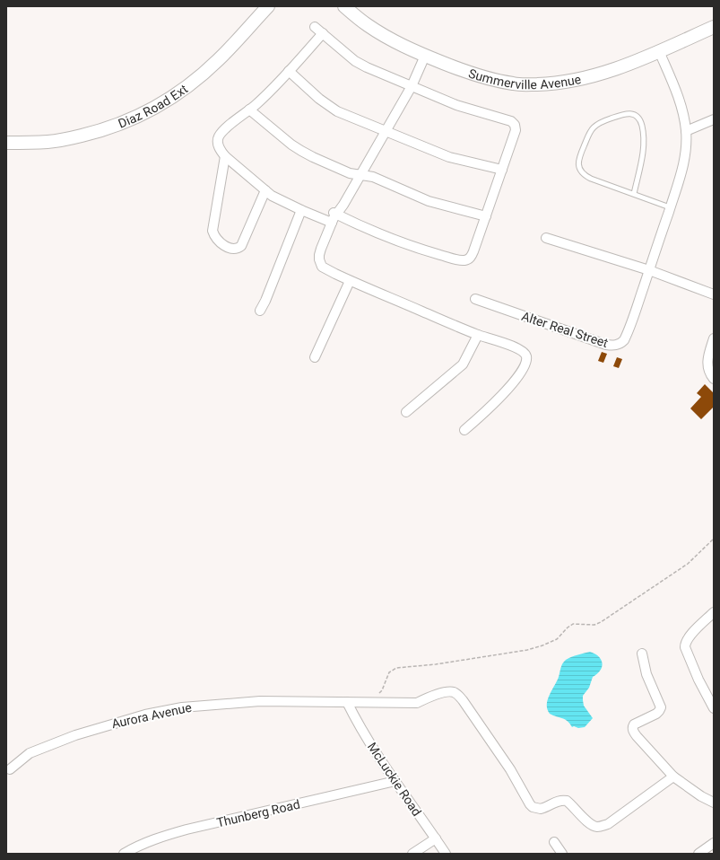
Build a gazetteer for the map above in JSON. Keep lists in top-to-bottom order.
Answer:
{
  "streets": {
    "street": [
      "Summerville Avenue",
      "Diaz Road Ext",
      "Alter Real Street",
      "Aurora Avenue",
      "McLuckie Road",
      "Thunberg Road"
    ]
  },
  "crossings": [
    ["Summerville Avenue", "Alter Real Street"],
    ["Aurora Avenue", "McLuckie Road"],
    ["McLuckie Road", "Thunberg Road"]
  ]
}
